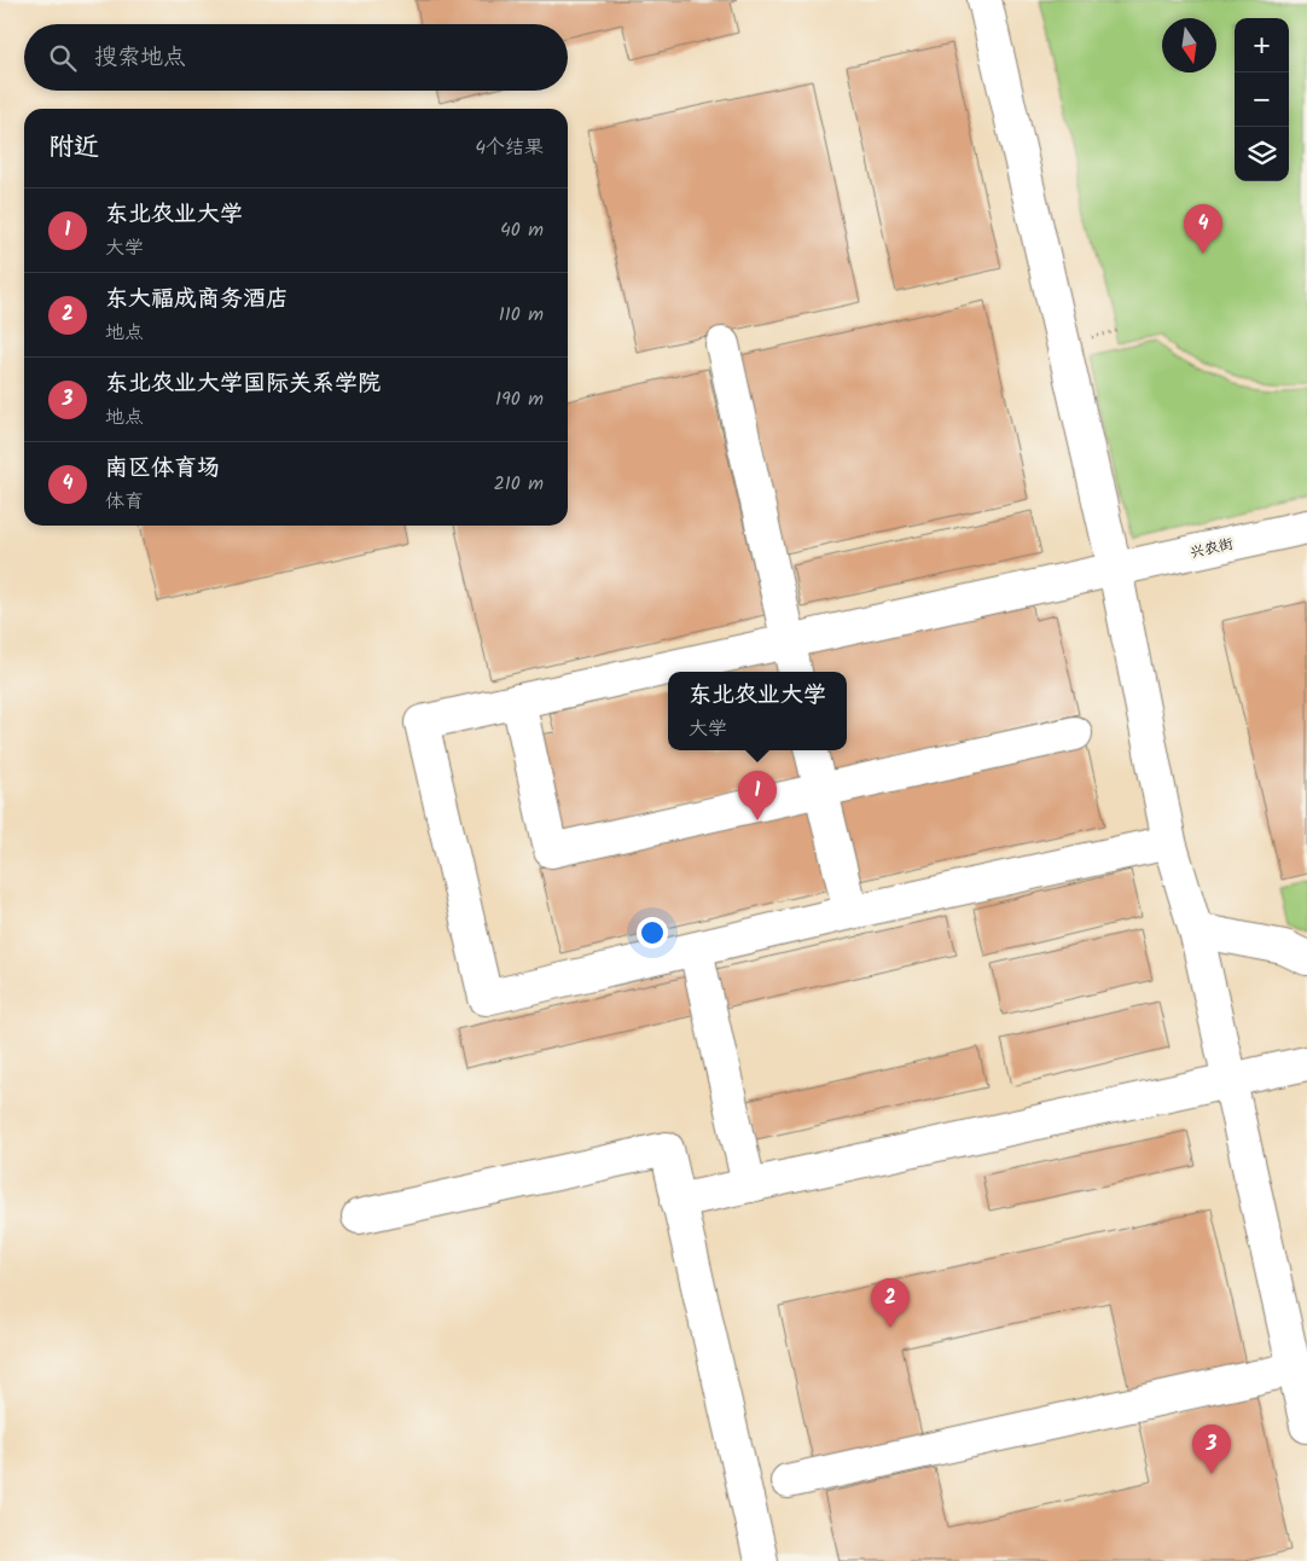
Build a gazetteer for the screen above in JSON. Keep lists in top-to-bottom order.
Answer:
{
  "streets": {
    "street": ["兴农街"]
  },
  "north": "bottom",
  "page": {
    "map_buttons": ["+", "−"],
    "search": "搜索地点",
    "heading": ["附近", "4个结果"],
    "list": [
      {
        "mark": "1",
        "name": "东北农业大学",
        "note": "大学",
        "value": "40 m"
      },
      {
        "mark": "2",
        "name": "东大福成商务酒店",
        "note": "地点",
        "value": "110 m"
      },
      {
        "mark": "3",
        "name": "东北农业大学国际关系学院",
        "note": "地点",
        "value": "190 m"
      },
      {
        "mark": "4",
        "name": "南区体育场",
        "note": "体育",
        "value": "210 m"
      }
    ],
    "pins": [
      "4",
      "1",
      "2",
      "3"
    ],
    "popup": ["东北农业大学", "大学"]
  }
}
